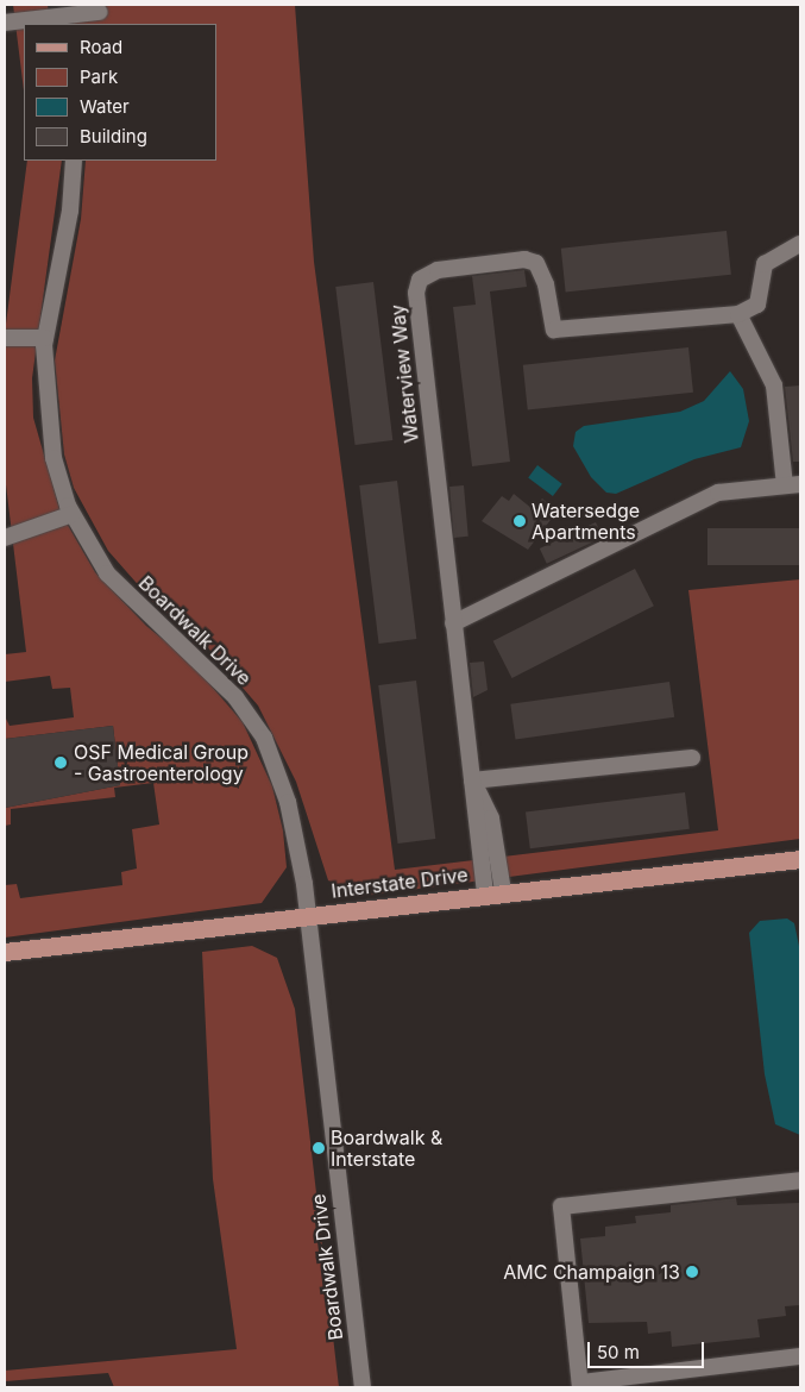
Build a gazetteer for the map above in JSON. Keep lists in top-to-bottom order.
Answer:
{
  "streets": {
    "main road": ["Interstate Drive"],
    "street": ["Waterview Way", "Boardwalk Drive"]
  },
  "crossings": [
    ["Waterview Way", "Interstate Drive"],
    ["Boardwalk Drive", "Interstate Drive"]
  ],
  "places": [
    "Watersedge Apartments",
    "OSF Medical Group - Gastroenterology",
    "Boardwalk & Interstate",
    "AMC Champaign 13"
  ],
  "legend": [
    "Road",
    "Park",
    "Water",
    "Building"
  ],
  "scale_bar": "50 m"
}
